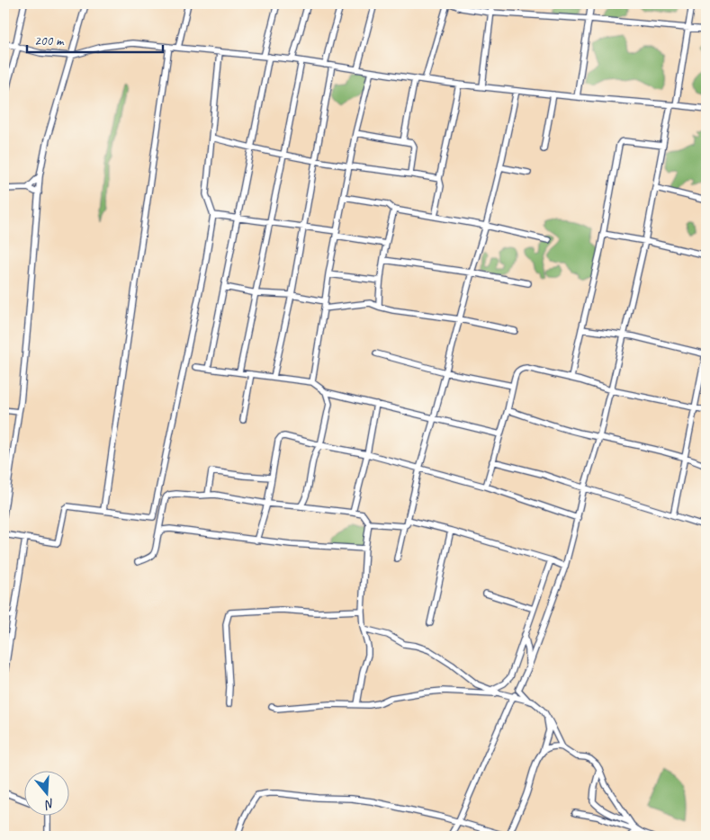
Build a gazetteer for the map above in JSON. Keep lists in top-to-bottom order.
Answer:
{
  "scale_bar": "200 m",
  "north": "bottom"
}
